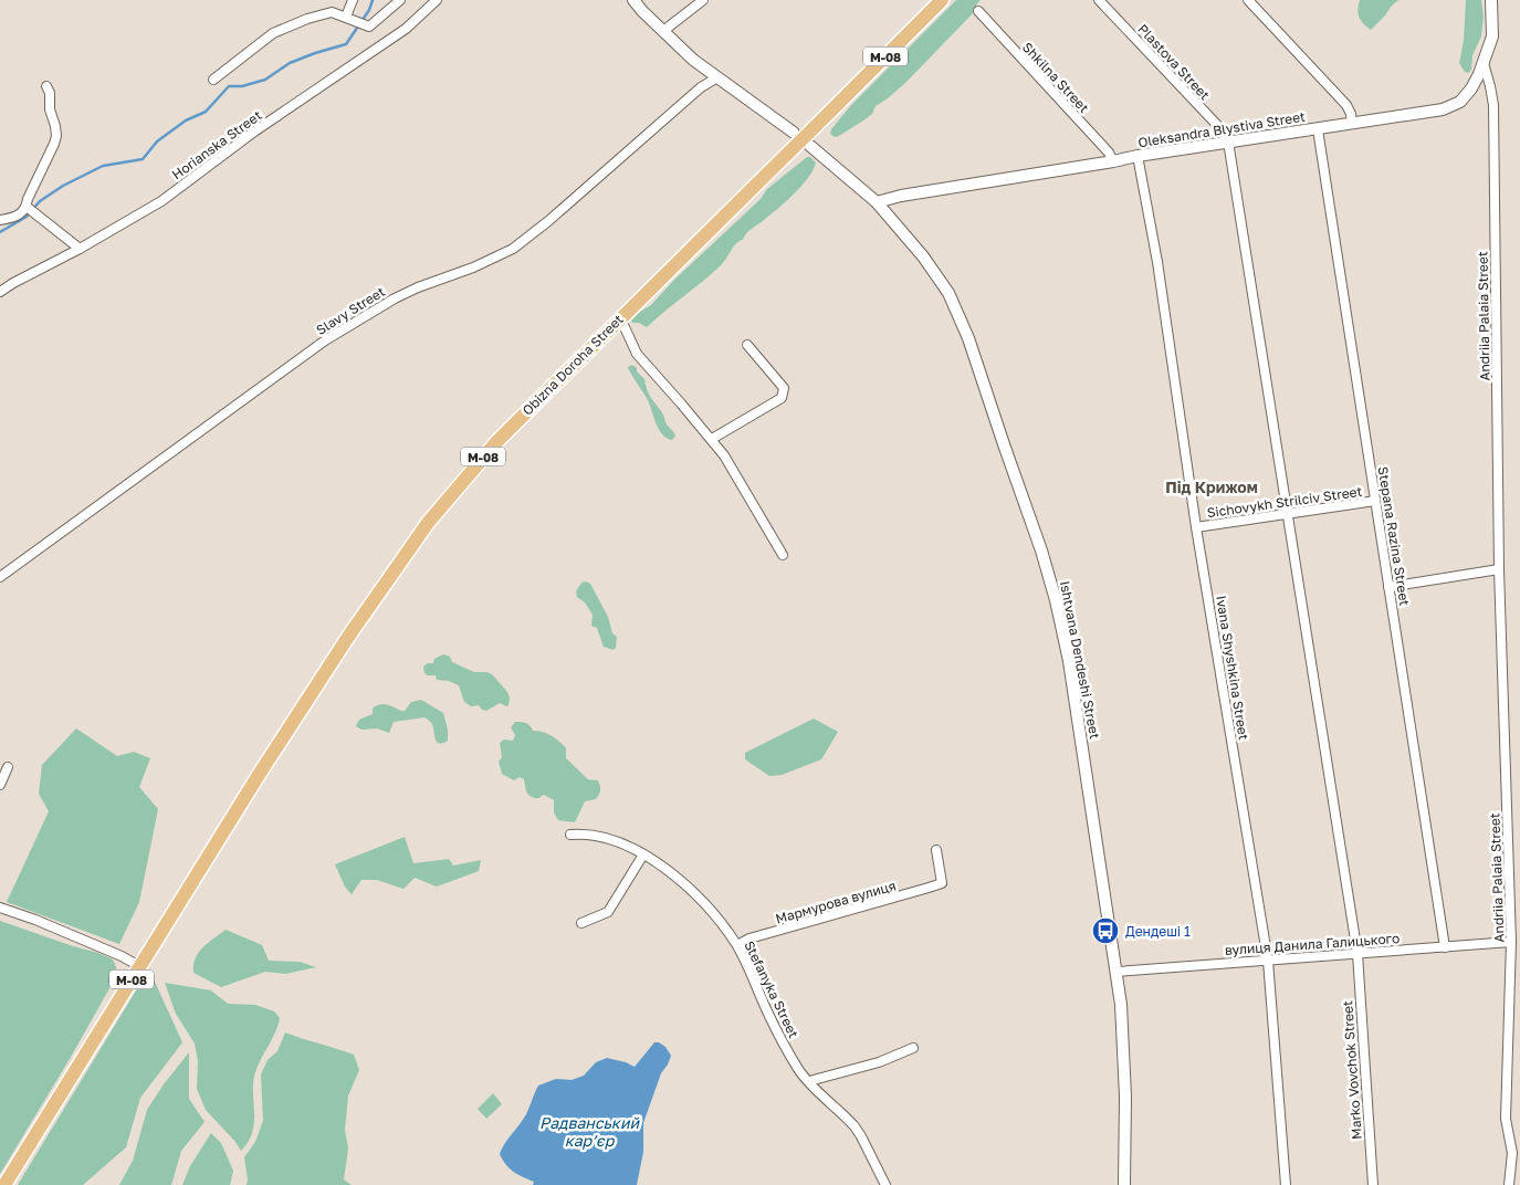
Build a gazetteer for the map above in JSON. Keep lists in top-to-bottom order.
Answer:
{
  "streets": {
    "highway": ["М-08", "Obizna Doroha Street"],
    "street": [
      "Plastova Street",
      "Shkilna Street",
      "Oleksandra Blystiva Street",
      "Horianska Street",
      "Slavy Street",
      "Andriia Palaia Street",
      "Sichovykh Strilciv Street",
      "Stepana Razina Street",
      "Ishtvana Dendeshi Street",
      "Ivana Shyshkina Street",
      "Мармурова вулиця",
      "вулиця Данила Галицького",
      "Stefanyka Street",
      "Marko Vovchok Street"
    ]
  },
  "crossings": [
    ["М-08", "Obizna Doroha Street"],
    ["Plastova Street", "Oleksandra Blystiva Street"],
    ["Plastova Street", "Marko Vovchok Street"],
    ["Shkilna Street", "Oleksandra Blystiva Street"],
    ["Oleksandra Blystiva Street", "Andriia Palaia Street"],
    ["Oleksandra Blystiva Street", "Stepana Razina Street"],
    ["Oleksandra Blystiva Street", "Ishtvana Dendeshi Street"],
    ["Oleksandra Blystiva Street", "Ivana Shyshkina Street"],
    ["Oleksandra Blystiva Street", "Marko Vovchok Street"],
    ["Andriia Palaia Street", "вулиця Данила Галицького"],
    ["Sichovykh Strilciv Street", "Stepana Razina Street"],
    ["Sichovykh Strilciv Street", "Ivana Shyshkina Street"],
    ["Sichovykh Strilciv Street", "Marko Vovchok Street"],
    ["Stepana Razina Street", "вулиця Данила Галицького"],
    ["Ishtvana Dendeshi Street", "вулиця Данила Галицького"],
    ["Ivana Shyshkina Street", "вулиця Данила Галицького"],
    ["Мармурова вулиця", "Stefanyka Street"],
    ["вулиця Данила Галицького", "Marko Vovchok Street"]
  ],
  "districts": ["Під Крижом"],
  "water": ["Радванський карʼєр"],
  "places": {
    "bus stop": ["Дендеші 1"]
  }
}
